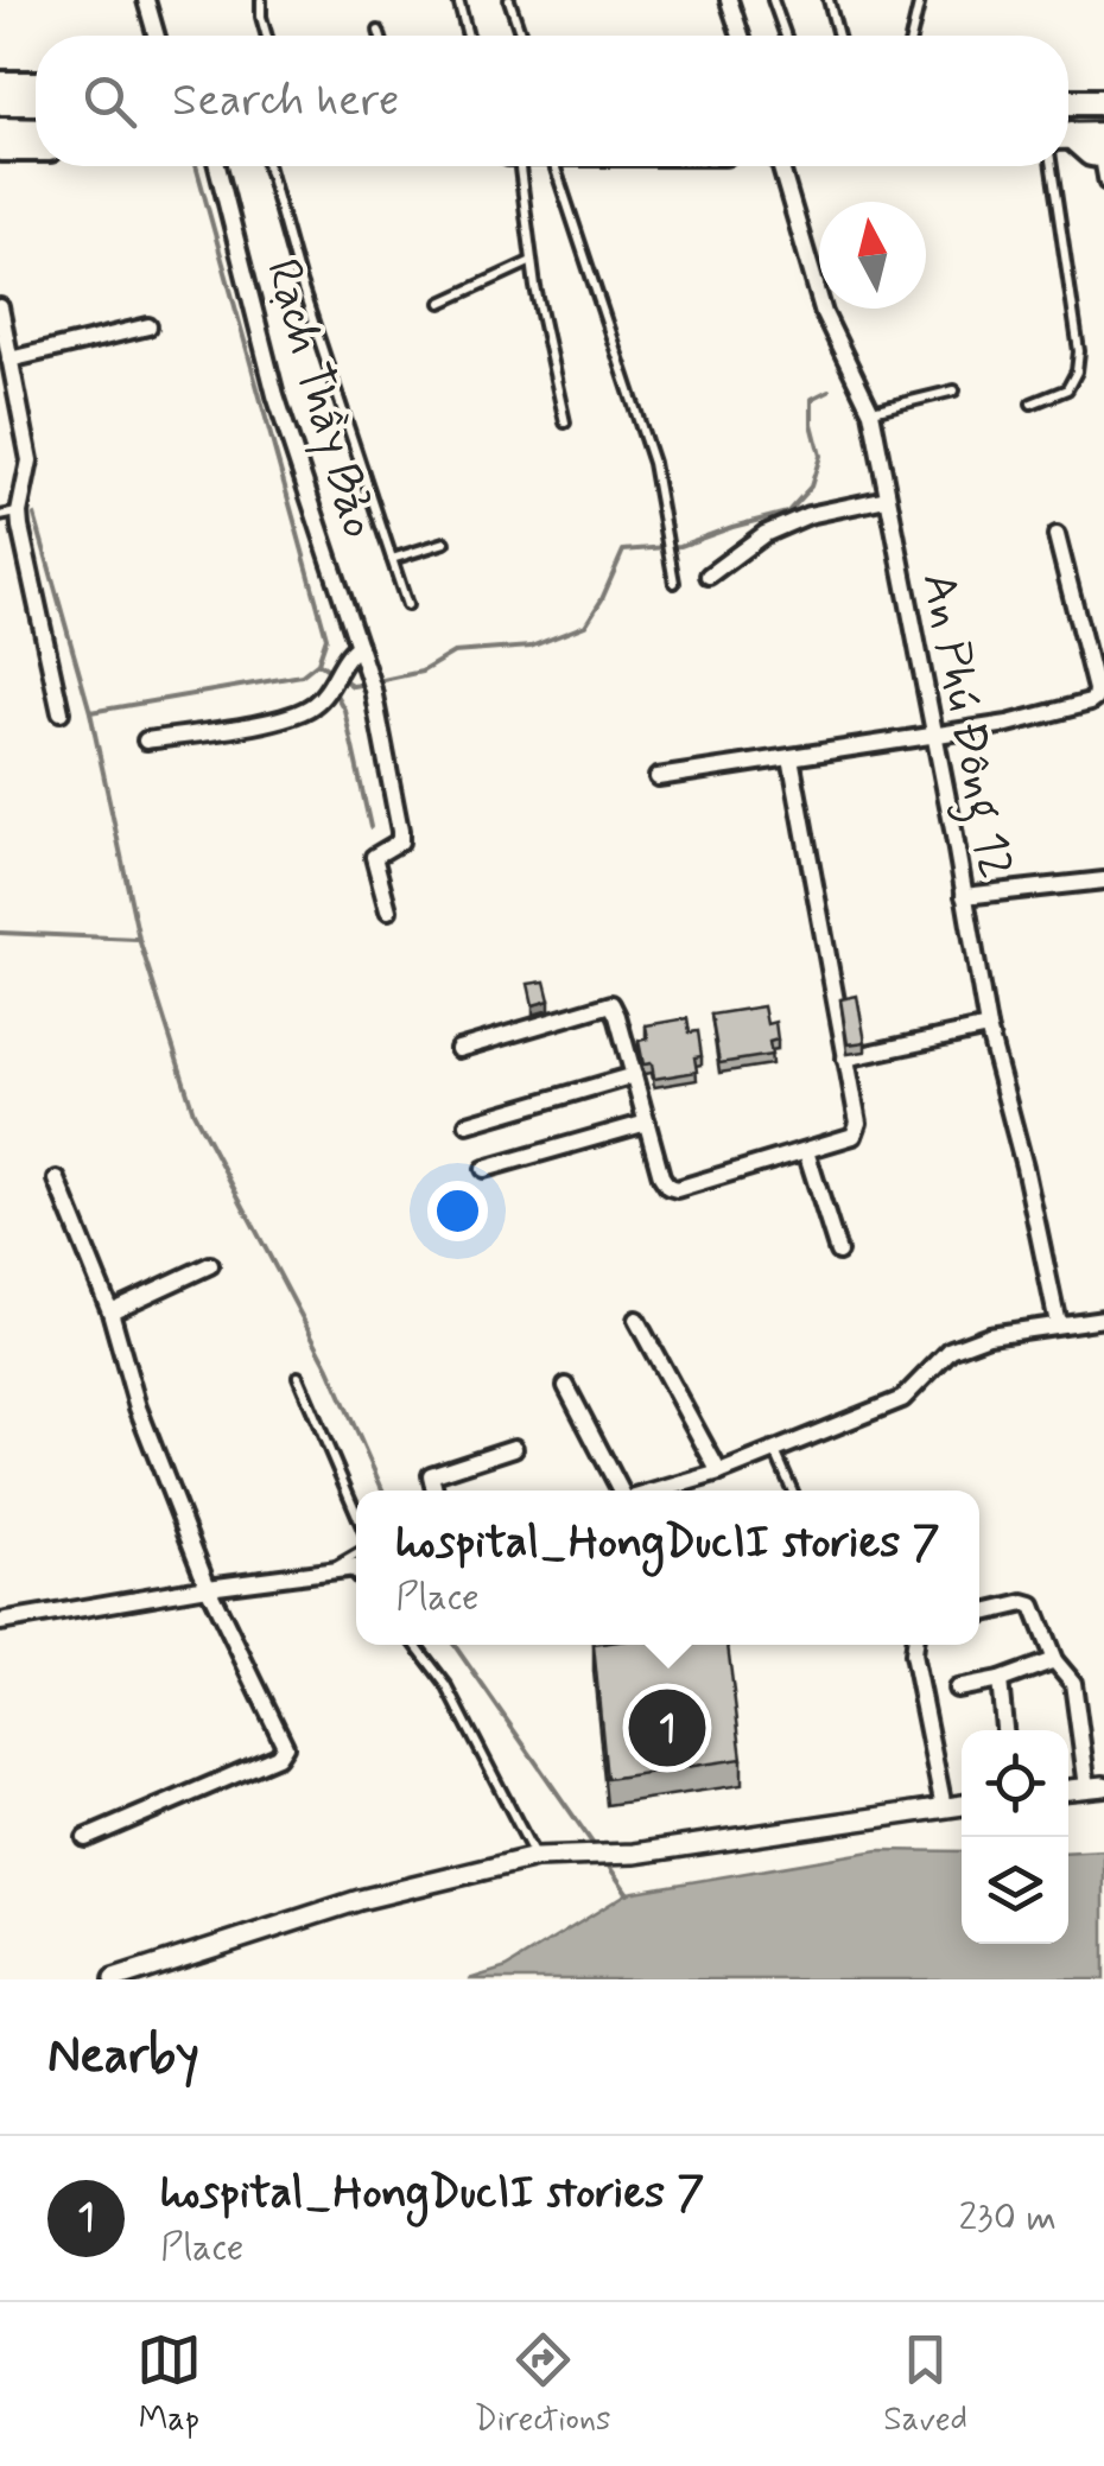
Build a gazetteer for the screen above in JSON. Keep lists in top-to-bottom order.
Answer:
{
  "streets": {
    "street": ["Rạch Thầy Bảo", "An Phú Đông 12"]
  },
  "north": "top",
  "page": {
    "search": "Search here",
    "popup": ["hospital_HongDucII stories 7", "Place"],
    "pins": "1",
    "heading": "Nearby",
    "list": [
      {
        "mark": "1",
        "name": "hospital_HongDucII stories 7",
        "note": "Place",
        "value": "230 m"
      }
    ],
    "nav": ["Map", "Directions", "Saved"]
  }
}
